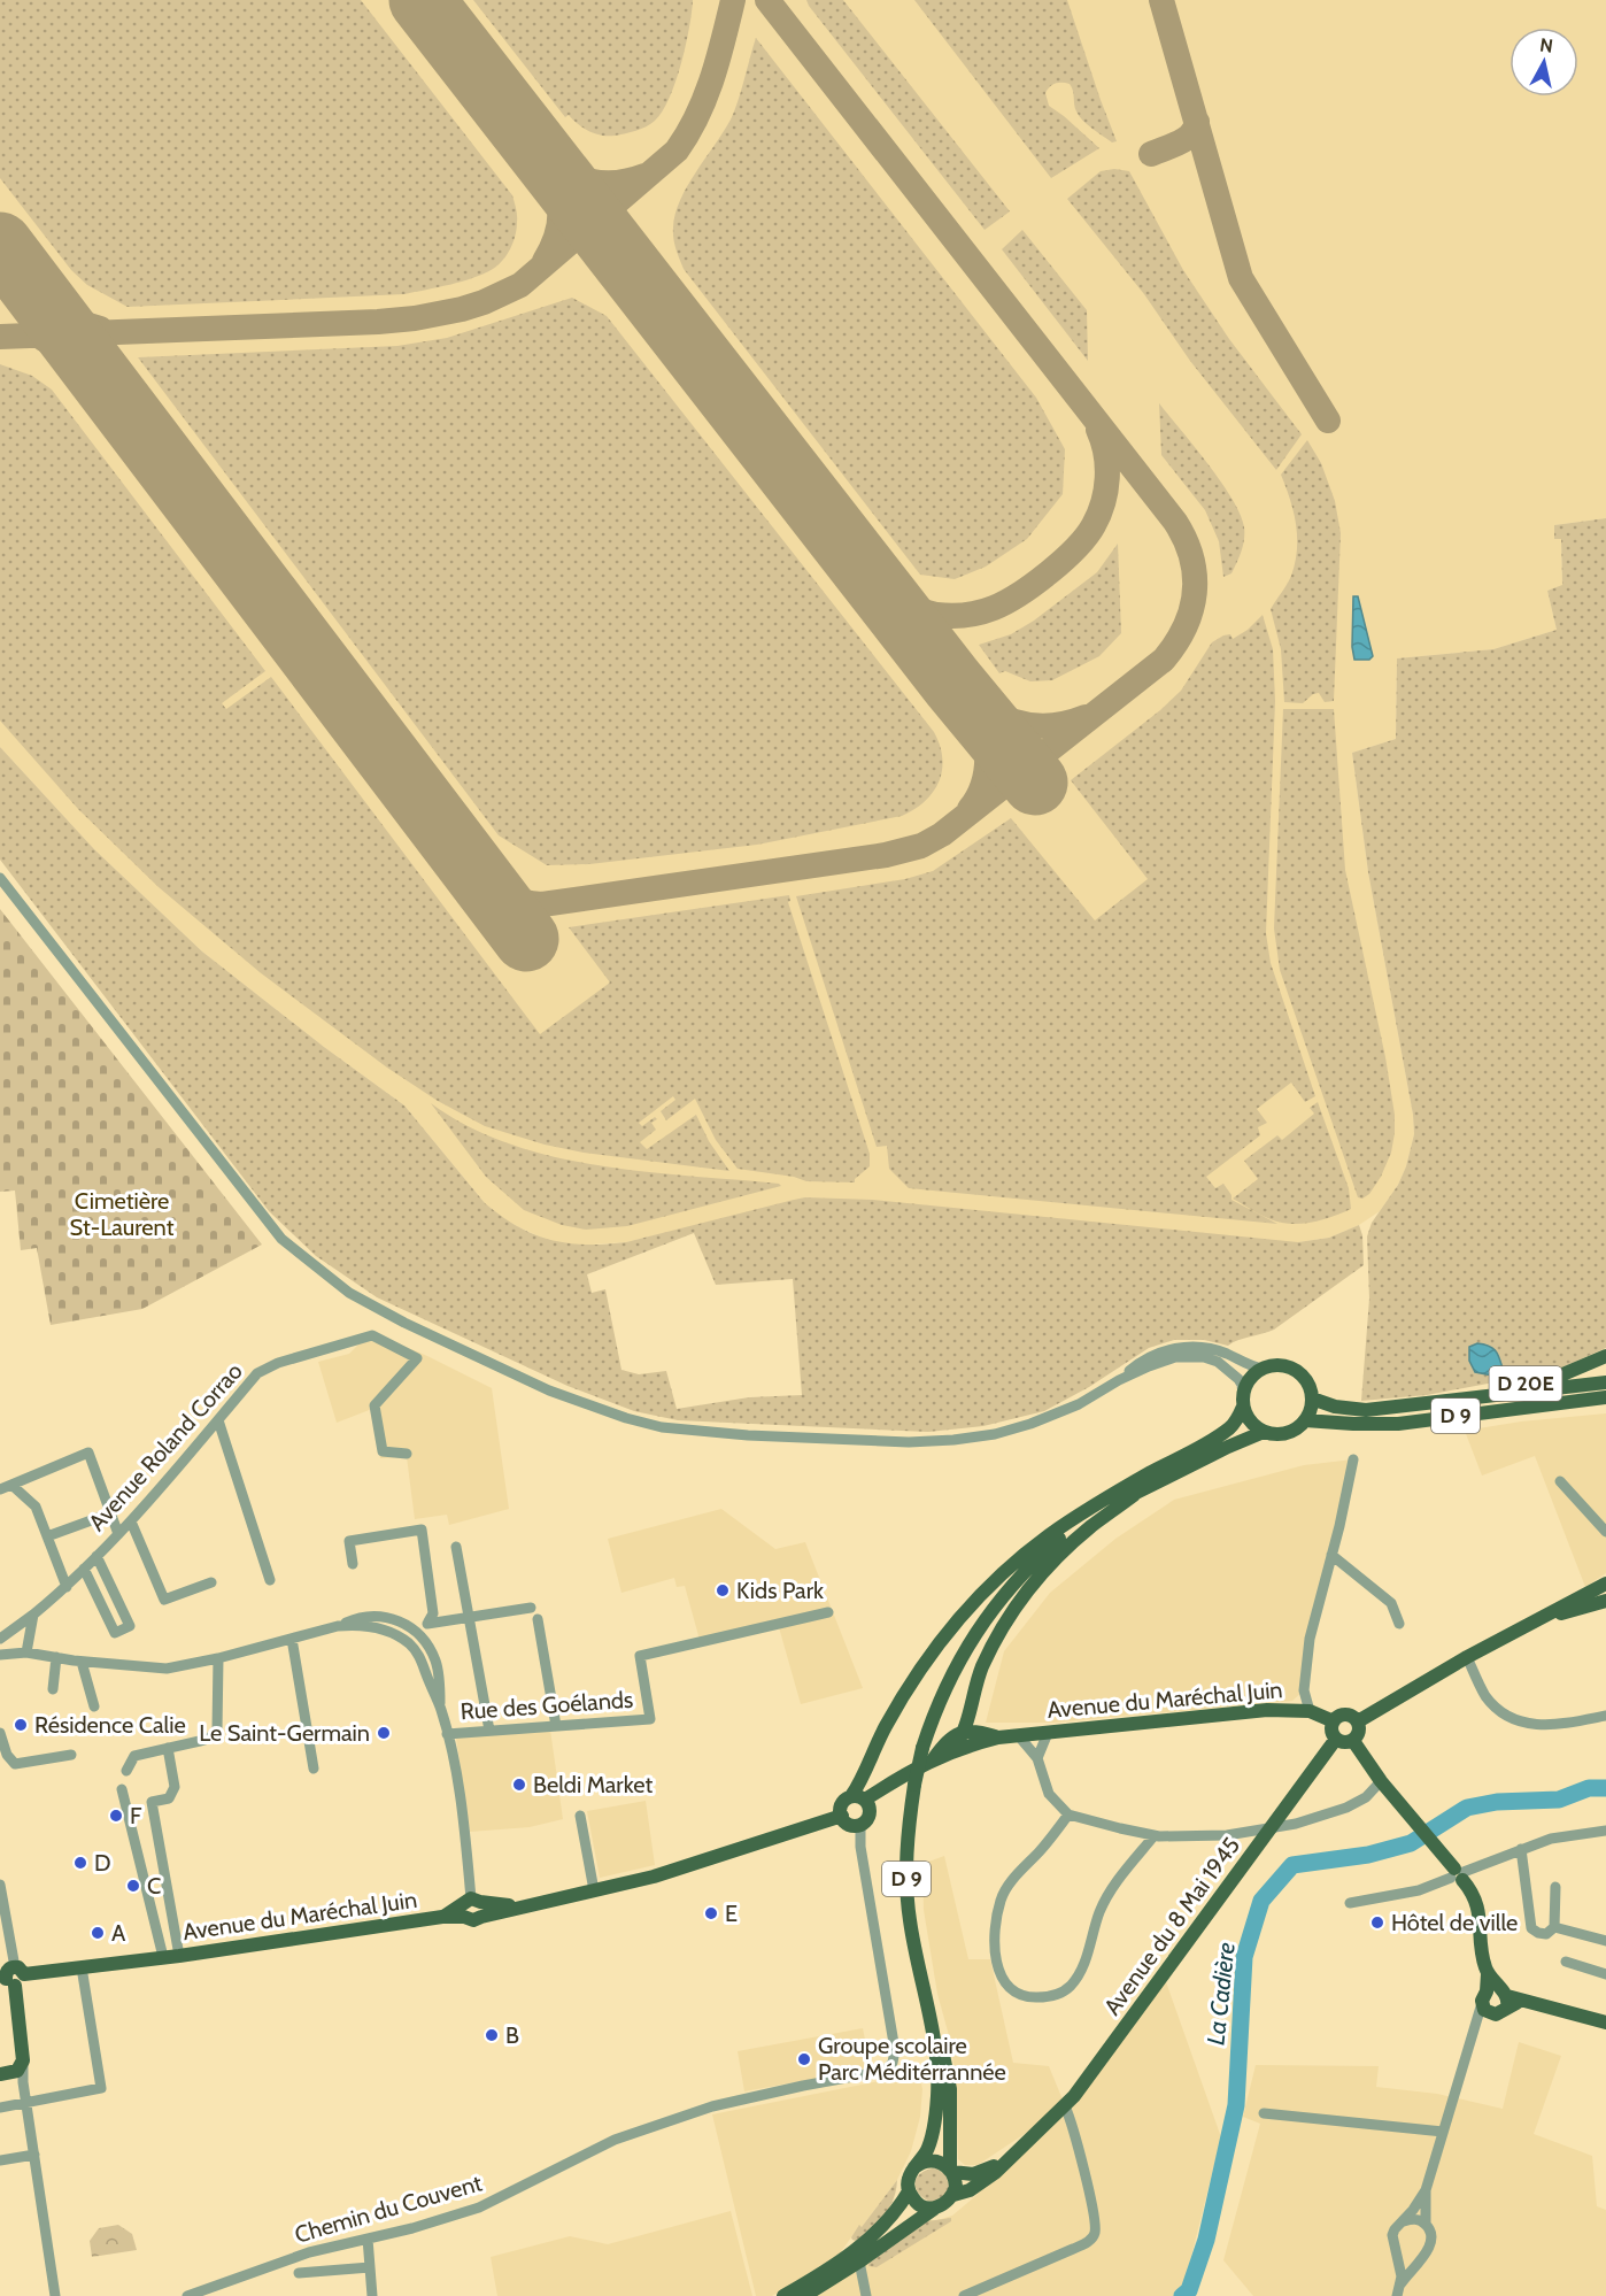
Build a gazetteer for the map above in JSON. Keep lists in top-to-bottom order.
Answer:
{
  "streets": {
    "main road": [
      "D 20E",
      "D 9",
      "Avenue du Maréchal Juin",
      "Avenue du 8 Mai 1945"
    ],
    "street": ["Avenue Roland Corrao", "Rue des Goélands", "Chemin du Couvent"]
  },
  "crossings": [
    ["D 20E", "D 9"],
    ["Avenue du Maréchal Juin", "Avenue du 8 Mai 1945"],
    ["Avenue du Maréchal Juin", "Chemin du Couvent"]
  ],
  "water": ["La Cadière"],
  "parks": ["Cimetière St-Laurent"],
  "places": [
    "Kids Park",
    "Résidence Calie",
    "Le Saint-Germain",
    "Beldi Market",
    "F",
    "D",
    "C",
    "E",
    "Hôtel de ville",
    "A",
    "B",
    "Groupe scolaire Parc Méditérrannée"
  ],
  "north": "top"
}
